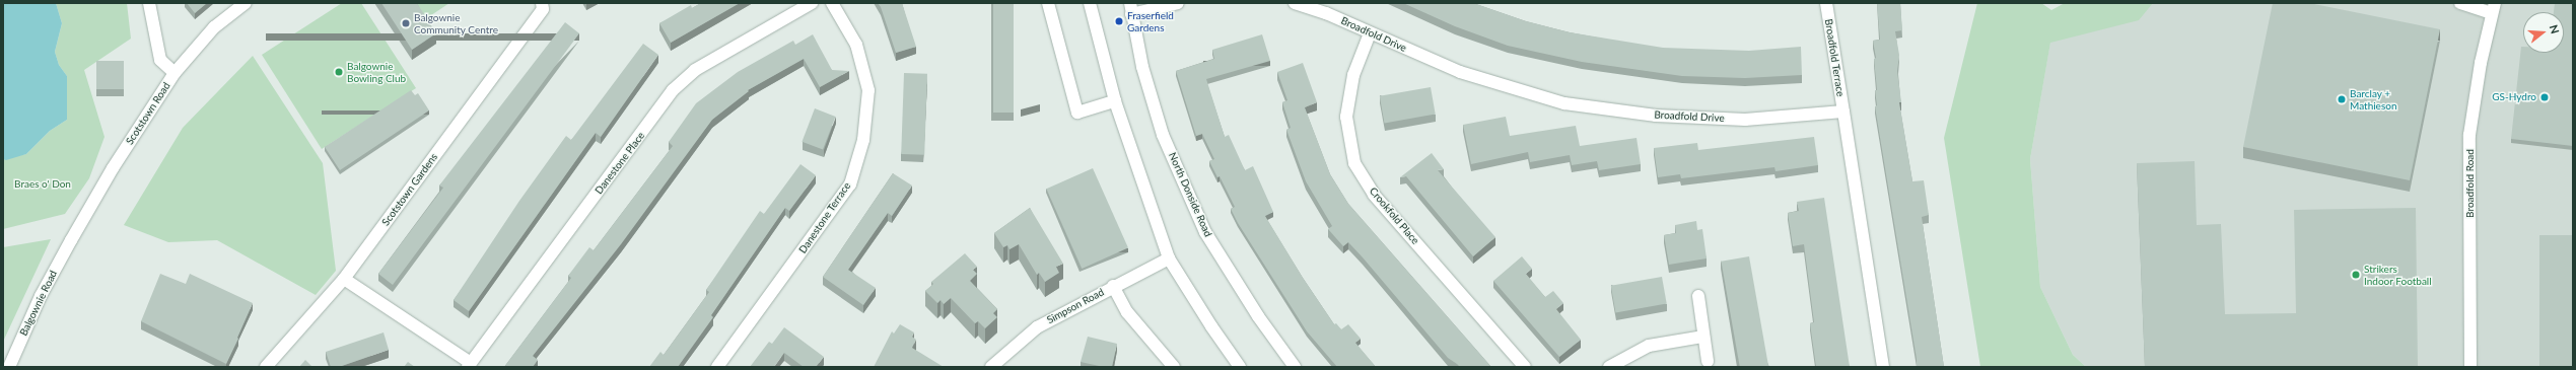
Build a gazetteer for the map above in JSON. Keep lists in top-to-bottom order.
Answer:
{
  "streets": {
    "street": [
      "Broadfold Drive",
      "Broadfold Terrace",
      "Scotstown Road",
      "Danestone Place",
      "Broadfold Road",
      "Scotstown Gardens",
      "North Donside Road",
      "Crookfold Place",
      "Danestone Terrace",
      "Balgownie Road",
      "Simpson Road"
    ]
  },
  "crossings": [
    ["Broadfold Drive", "Broadfold Terrace"],
    ["Broadfold Drive", "Crookfold Place"],
    ["Scotstown Road", "Balgownie Road"]
  ],
  "parks": ["Braes o' Don"],
  "places": [
    "Fraserfield Gardens",
    "Balgownie Community Centre",
    "Balgownie Bowling Club",
    "GS-Hydro",
    "Barclay + Mathieson",
    "Strikers Indoor Football"
  ],
  "north": "right"
}
